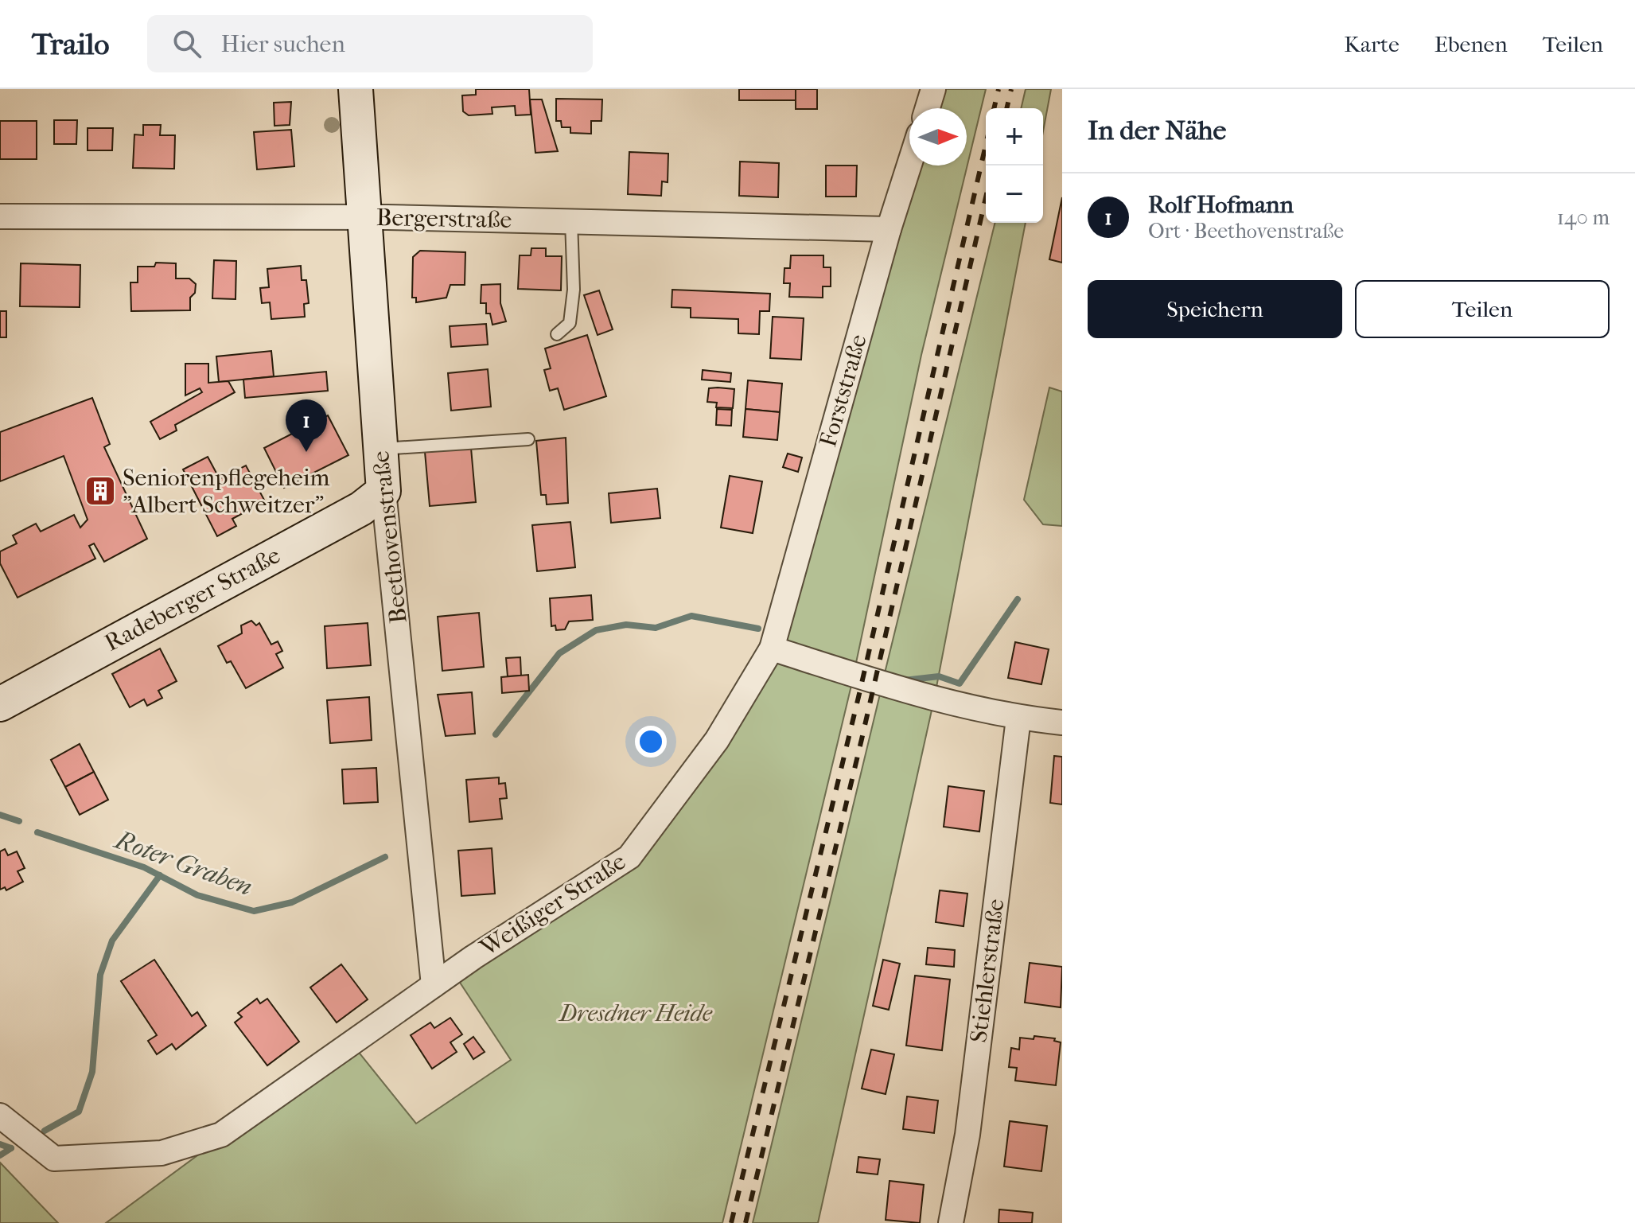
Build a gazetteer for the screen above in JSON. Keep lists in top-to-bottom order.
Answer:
{
  "streets": {
    "street": [
      "Bergerstraße",
      "Forststraße",
      "Beethovenstraße",
      "Radeberger Straße",
      "Weißiger Straße",
      "Stiehlerstraße"
    ]
  },
  "crossings": [
    ["Bergerstraße", "Forststraße"],
    ["Bergerstraße", "Beethovenstraße"],
    ["Forststraße", "Weißiger Straße"],
    ["Beethovenstraße", "Radeberger Straße"],
    ["Beethovenstraße", "Weißiger Straße"]
  ],
  "water": ["Roter Graben"],
  "parks": ["Dresdner Heide"],
  "places": {
    "building": ["Seniorenpflegeheim \"Albert Schweitzer\""]
  },
  "north": "right",
  "page": {
    "header": "Trailo",
    "search": "Hier suchen",
    "nav": ["Karte", "Ebenen", "Teilen"],
    "heading": "In der Nähe",
    "map_buttons": ["+", "−"],
    "list": [
      {
        "mark": "1",
        "name": "Rolf Hofmann",
        "note": "Ort · Beethovenstraße",
        "value": "140 m"
      }
    ],
    "buttons": ["Speichern", "Teilen"],
    "pins": "1"
  }
}
